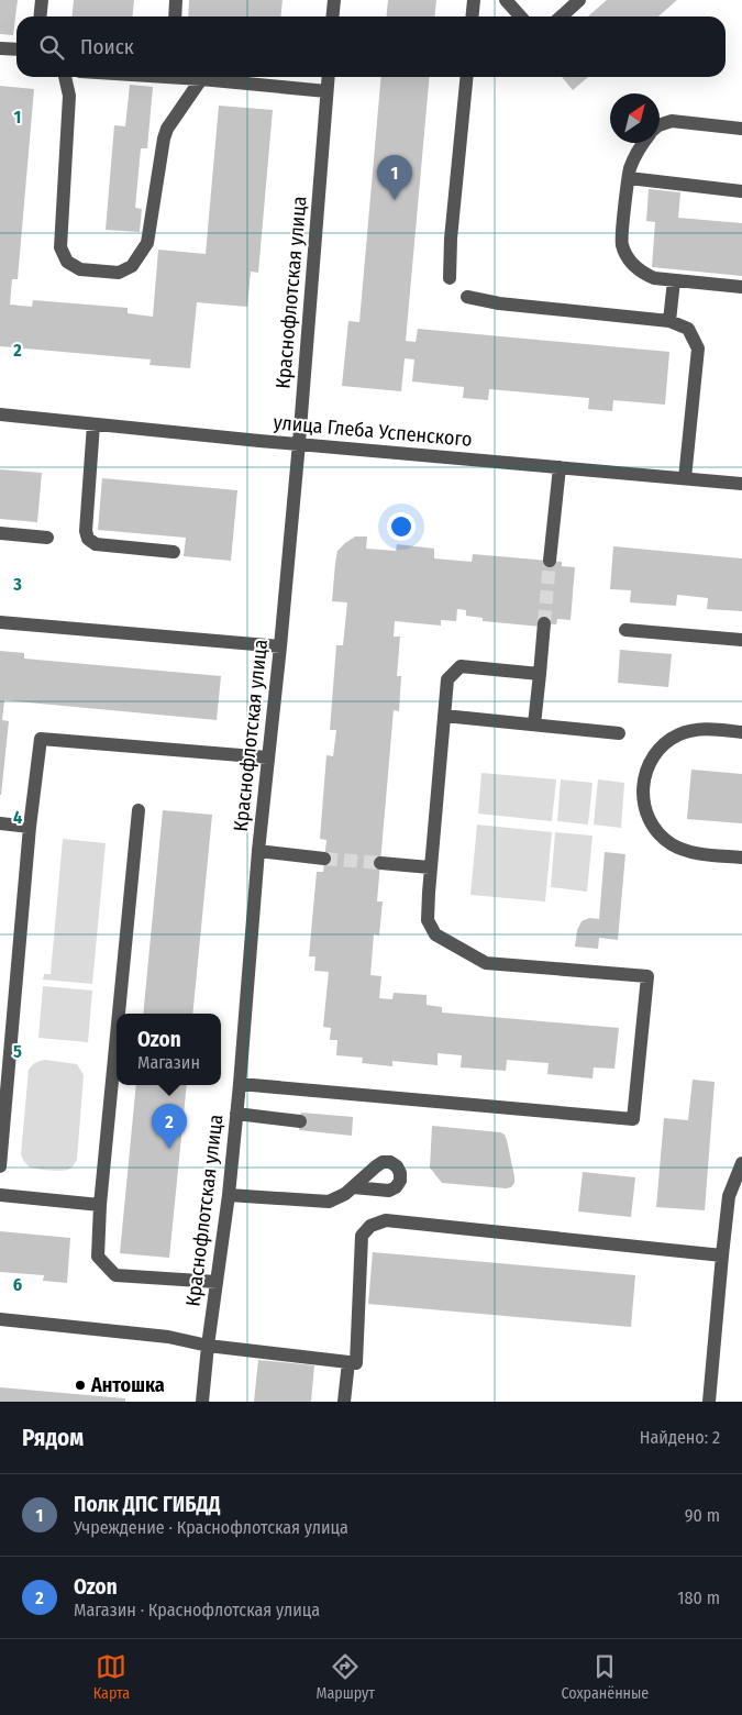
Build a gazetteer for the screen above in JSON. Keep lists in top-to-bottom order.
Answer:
{
  "streets": {
    "street": ["Краснофлотская улица", "улица Глеба Успенского"]
  },
  "crossings": [
    ["Краснофлотская улица", "улица Глеба Успенского"]
  ],
  "places": ["Антошка"],
  "north": "top right",
  "page": {
    "search": "Поиск",
    "pins": ["1", "2"],
    "popup": ["Ozon", "Магазин"],
    "heading": ["Рядом", "Найдено: 2"],
    "list": [
      {
        "mark": "1",
        "name": "Полк ДПС ГИБДД",
        "note": "Учреждение · Краснофлотская улица",
        "value": "90 m"
      },
      {
        "mark": "2",
        "name": "Ozon",
        "note": "Магазин · Краснофлотская улица",
        "value": "180 m"
      }
    ],
    "nav": ["Карта", "Маршрут", "Сохранённые"]
  },
  "grid": {
    "rows": [
      "1",
      "2",
      "3",
      "4",
      "5",
      "6"
    ]
  }
}
